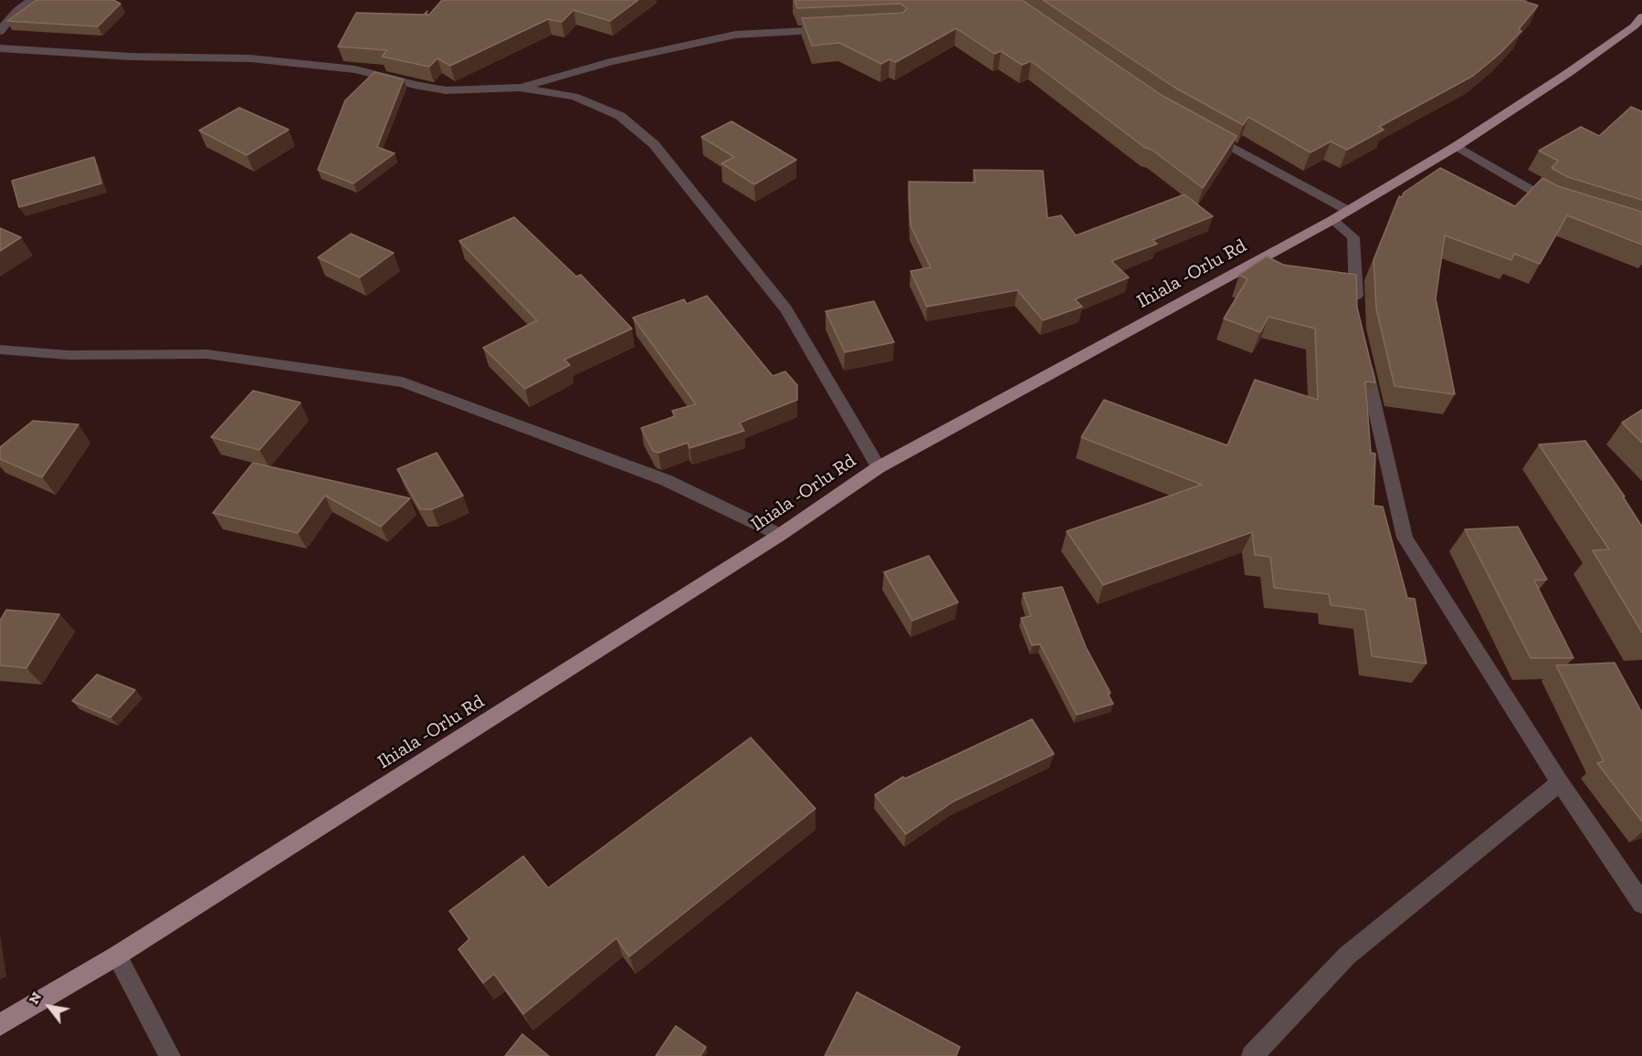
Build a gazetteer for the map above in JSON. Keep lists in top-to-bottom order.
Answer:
{
  "streets": {
    "main road": ["Ihiala -Orlu Rd"]
  },
  "north": "top left"
}
